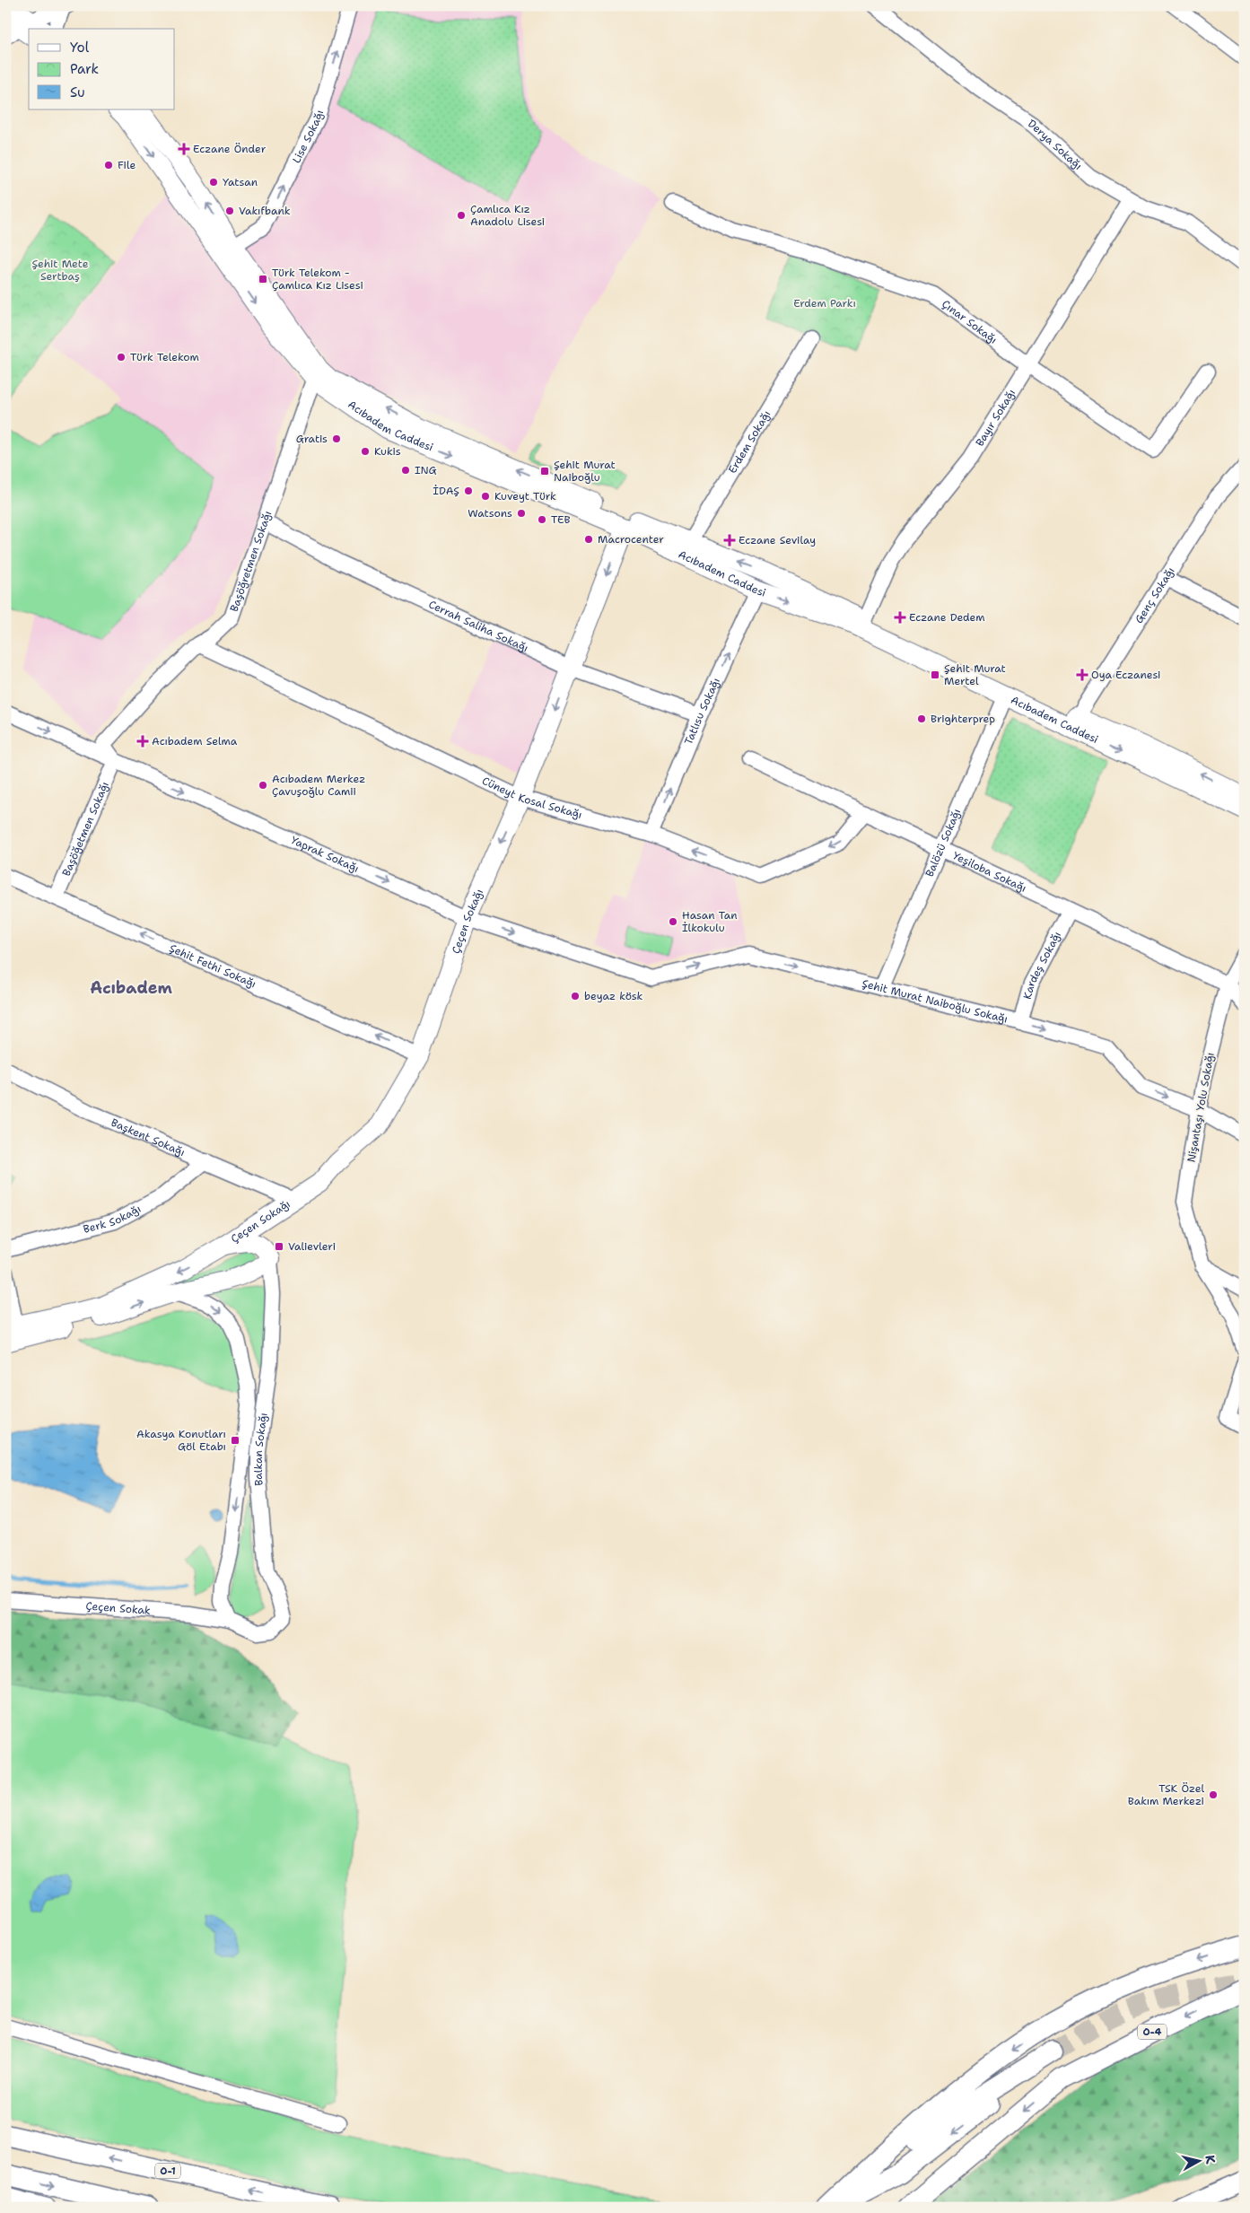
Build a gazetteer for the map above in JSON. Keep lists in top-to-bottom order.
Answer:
{
  "streets": {
    "highway": ["O-4", "O-1"],
    "main road": ["Acıbadem Caddesi", "Çeçen Sokağı"],
    "street": [
      "Lise Sokağı",
      "Derya Sokağı",
      "Çınar Sokağı",
      "Bayır Sokağı",
      "Erdem Sokağı",
      "Başöğretmen Sokağı",
      "Genç Sokağı",
      "Cerrah Saliha Sokağı",
      "Tatlısu Sokağı",
      "Cüneyt Kosal Sokağı",
      "Başöğetmen Sokağı",
      "Balözü Sokağı",
      "Yaprak Sokağı",
      "Yeşiloba Sokağı",
      "Şehit Fethi Sokağı",
      "Kardeş Sokağı",
      "Şehit Murat Naiboğlu Sokağı",
      "Nişantaşı Yolu Sokağı",
      "Başkent Sokağı",
      "Berk Sokağı",
      "Balkan Sokağı",
      "Çeçen Sokak"
    ]
  },
  "crossings": [
    ["Lise Sokağı", "Acıbadem Caddesi"],
    ["Derya Sokağı", "Bayır Sokağı"],
    ["Çınar Sokağı", "Bayır Sokağı"],
    ["Bayır Sokağı", "Acıbadem Caddesi"],
    ["Acıbadem Caddesi", "Erdem Sokağı"],
    ["Acıbadem Caddesi", "Başöğretmen Sokağı"],
    ["Acıbadem Caddesi", "Genç Sokağı"],
    ["Acıbadem Caddesi", "Tatlısu Sokağı"],
    ["Acıbadem Caddesi", "Balözü Sokağı"],
    ["Acıbadem Caddesi", "Çeçen Sokağı"],
    ["Başöğretmen Sokağı", "Cerrah Saliha Sokağı"],
    ["Başöğretmen Sokağı", "Cüneyt Kosal Sokağı"],
    ["Başöğretmen Sokağı", "Başöğetmen Sokağı"],
    ["Başöğretmen Sokağı", "Yaprak Sokağı"],
    ["Cerrah Saliha Sokağı", "Tatlısu Sokağı"],
    ["Cerrah Saliha Sokağı", "Çeçen Sokağı"],
    ["Tatlısu Sokağı", "Cüneyt Kosal Sokağı"],
    ["Cüneyt Kosal Sokağı", "Yeşiloba Sokağı"],
    ["Cüneyt Kosal Sokağı", "Çeçen Sokağı"],
    ["Başöğetmen Sokağı", "Yaprak Sokağı"],
    ["Başöğetmen Sokağı", "Şehit Fethi Sokağı"],
    ["Balözü Sokağı", "Yeşiloba Sokağı"],
    ["Balözü Sokağı", "Şehit Murat Naiboğlu Sokağı"],
    ["Yaprak Sokağı", "Çeçen Sokağı"],
    ["Yaprak Sokağı", "Şehit Murat Naiboğlu Sokağı"],
    ["Yeşiloba Sokağı", "Kardeş Sokağı"],
    ["Yeşiloba Sokağı", "Nişantaşı Yolu Sokağı"],
    ["Çeçen Sokağı", "Şehit Fethi Sokağı"],
    ["Çeçen Sokağı", "Başkent Sokağı"],
    ["Çeçen Sokağı", "Balkan Sokağı"],
    ["Kardeş Sokağı", "Şehit Murat Naiboğlu Sokağı"],
    ["Şehit Murat Naiboğlu Sokağı", "Nişantaşı Yolu Sokağı"],
    ["Başkent Sokağı", "Berk Sokağı"],
    ["Balkan Sokağı", "Çeçen Sokak"]
  ],
  "one_way": [
    "Lise Sokağı",
    "Tatlısu Sokağı",
    "Yaprak Sokağı",
    "Çeçen Sokağı",
    "Şehit Fethi Sokağı",
    "Şehit Murat Naiboğlu Sokağı"
  ],
  "districts": ["Acıbadem"],
  "parks": ["Şehit Mete Sertbaş", "Erdem Parkı"],
  "places": {
    "health": [
      "Eczane Önder",
      "Eczane Sevilay",
      "Eczane Dedem",
      "Oya Eczanesi",
      "Acıbadem Selma"
    ],
    "other": [
      "File",
      "Yatsan",
      "Vakıfbank",
      "Çamlıca Kız Anadolu Lisesi",
      "Türk Telekom",
      "Gratis",
      "Kukis",
      "ING",
      "İDAŞ",
      "Kuveyt Türk",
      "Watsons",
      "TEB",
      "Macrocenter",
      "Brighterprep",
      "Acıbadem Merkez Çavuşoğlu Camii",
      "Hasan Tan İlkokulu",
      "beyaz kösk",
      "TSK Özel Bakım Merkezi"
    ],
    "transit": [
      "Türk Telekom - Çamlıca Kız Lisesi",
      "Şehit Murat Naiboğlu",
      "Şehit Murat Mertel",
      "Valievleri",
      "Akasya Konutları Göl Etabı"
    ]
  },
  "legend": ["Yol", "Park", "Su"],
  "north": "right"
}
